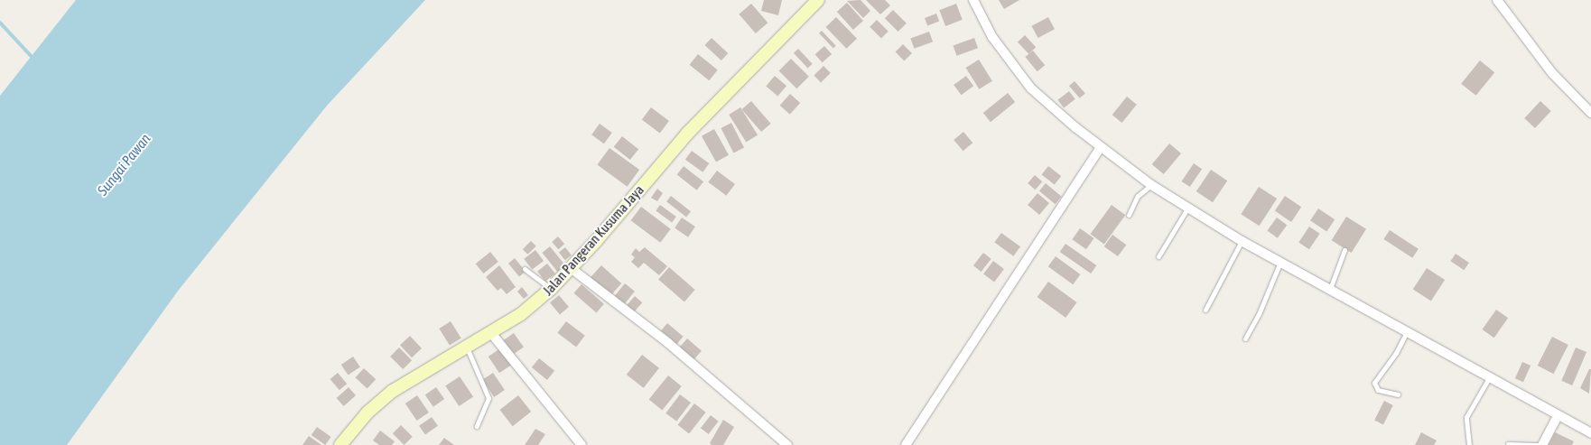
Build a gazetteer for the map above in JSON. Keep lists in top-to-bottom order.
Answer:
{
  "streets": {
    "street": ["Jalan Pangeran Kusuma Jaya"]
  },
  "water": ["Sungai Pawan"]
}
